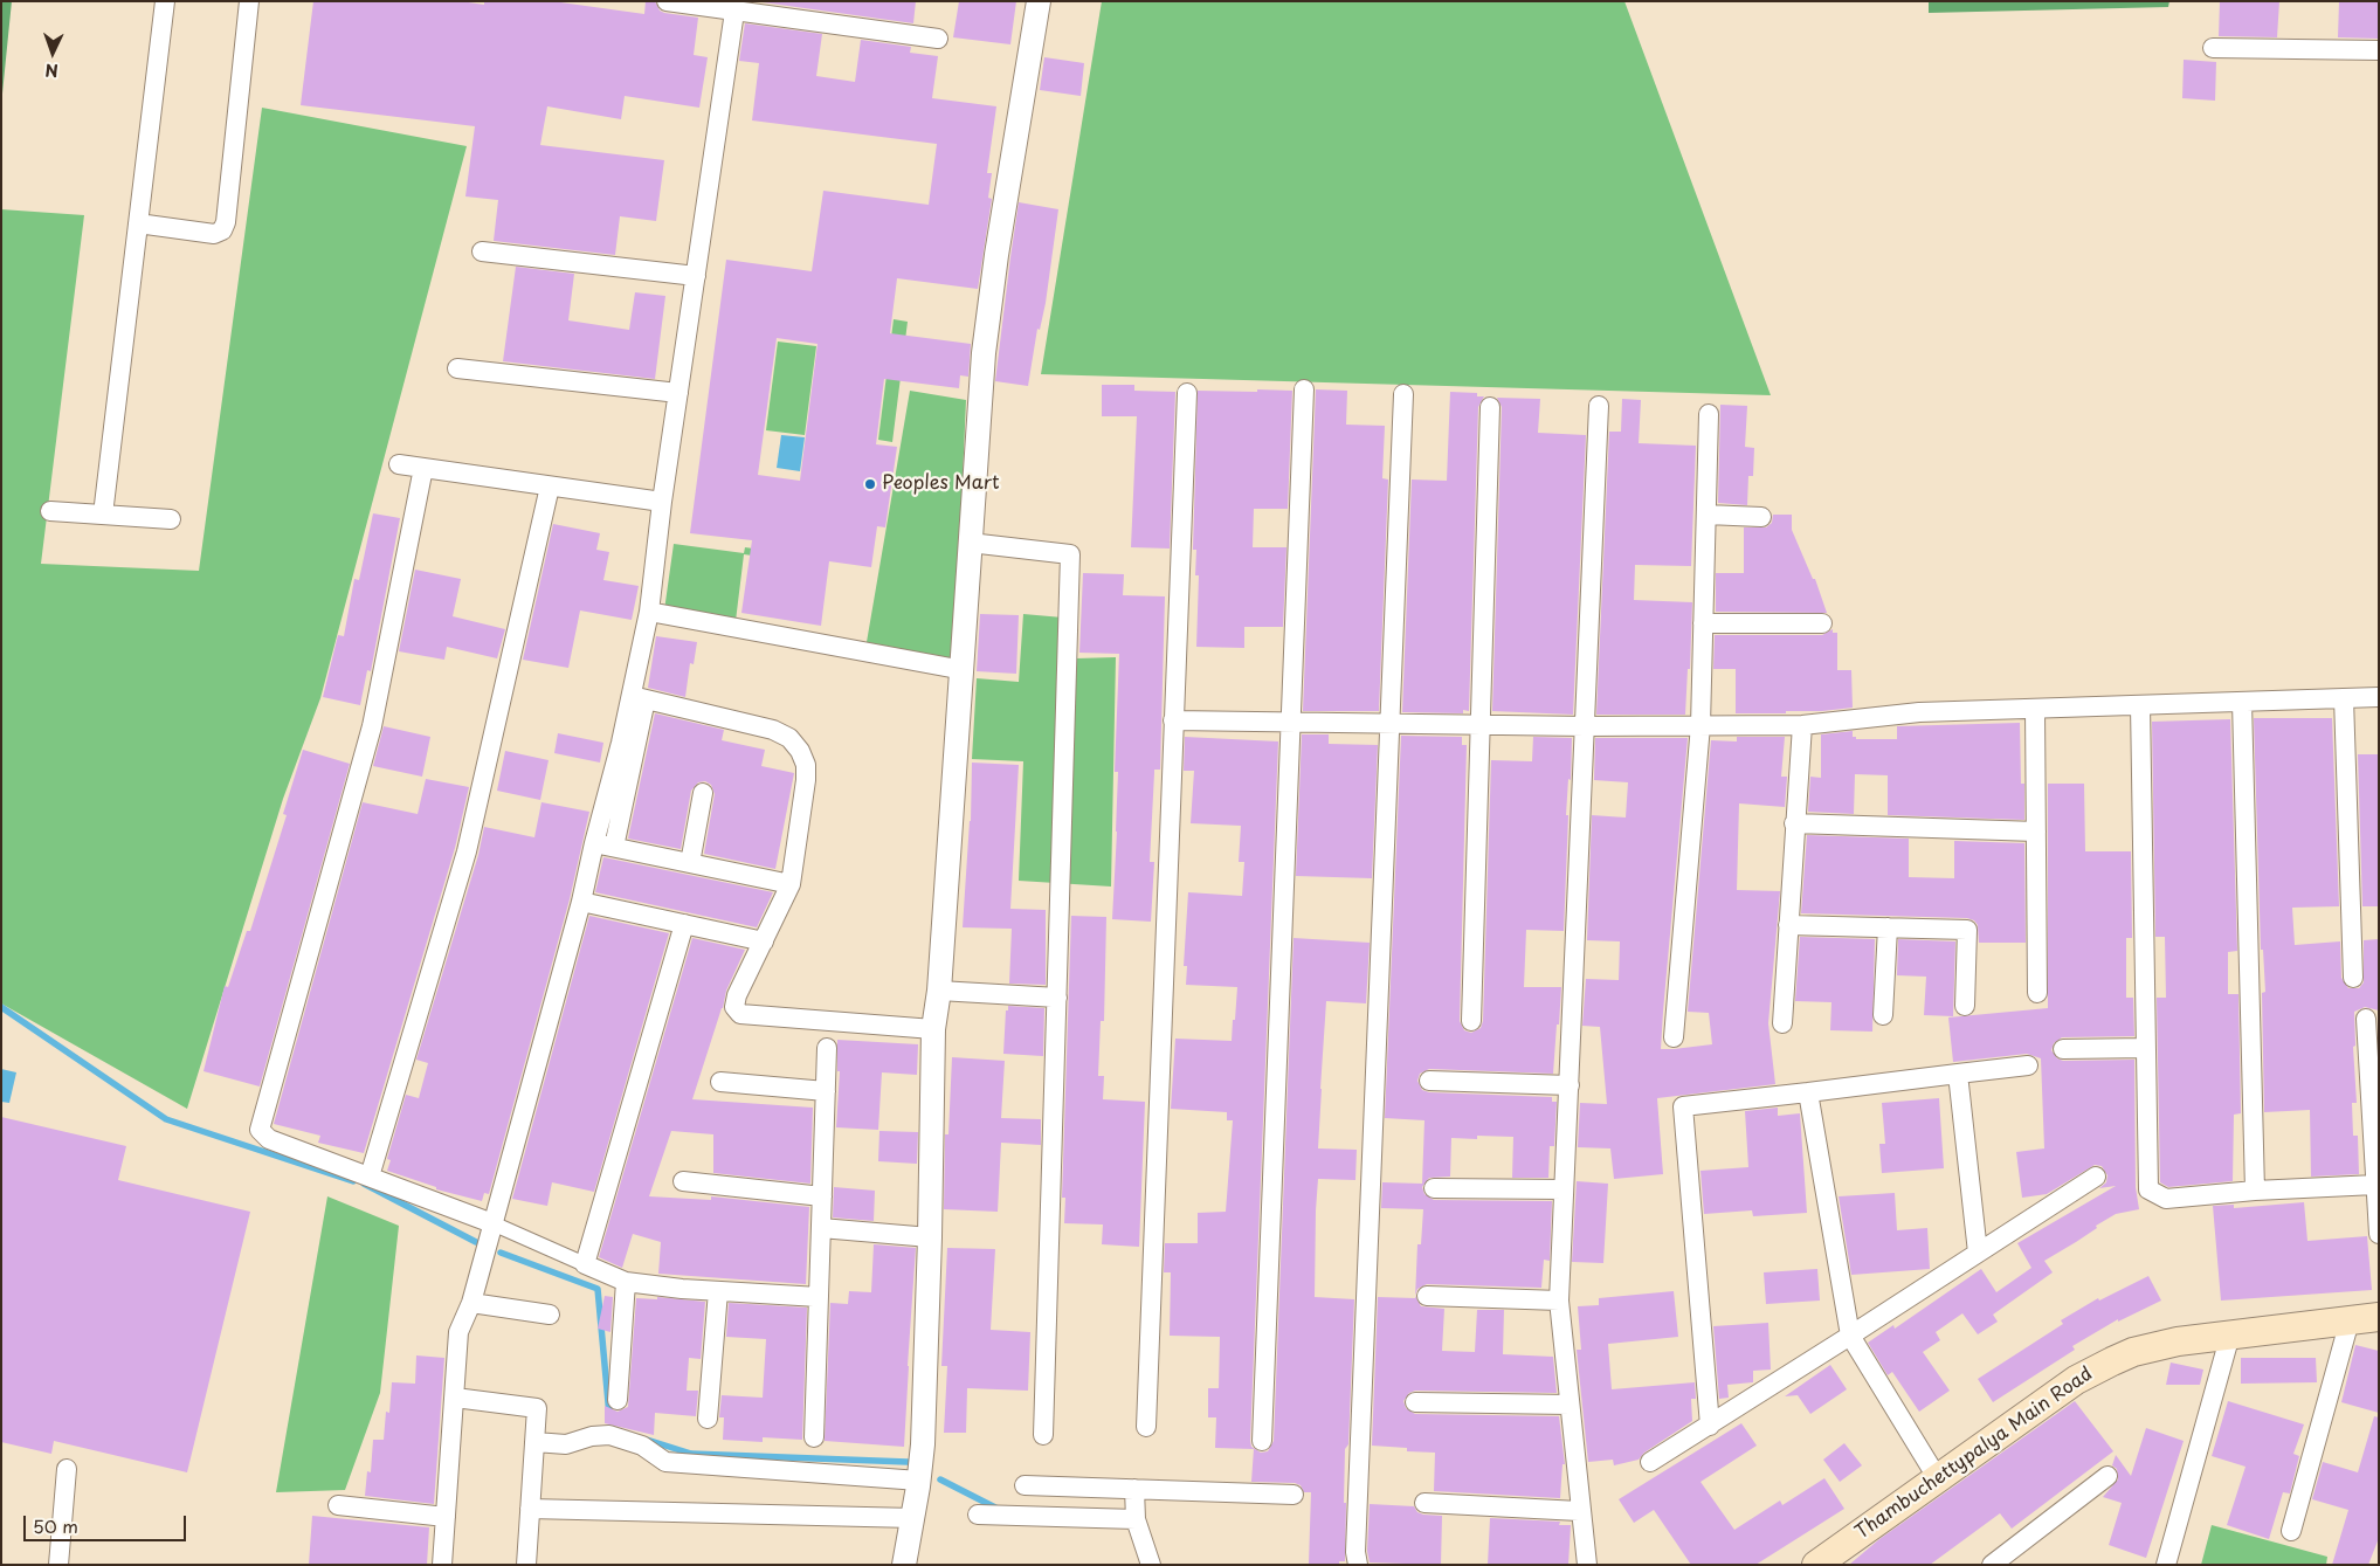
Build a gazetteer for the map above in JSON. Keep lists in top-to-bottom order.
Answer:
{
  "streets": {
    "main road": ["Thambuchettypalya Main Road"]
  },
  "places": ["Peoples Mart"],
  "scale_bar": "50 m",
  "north": "bottom"
}
